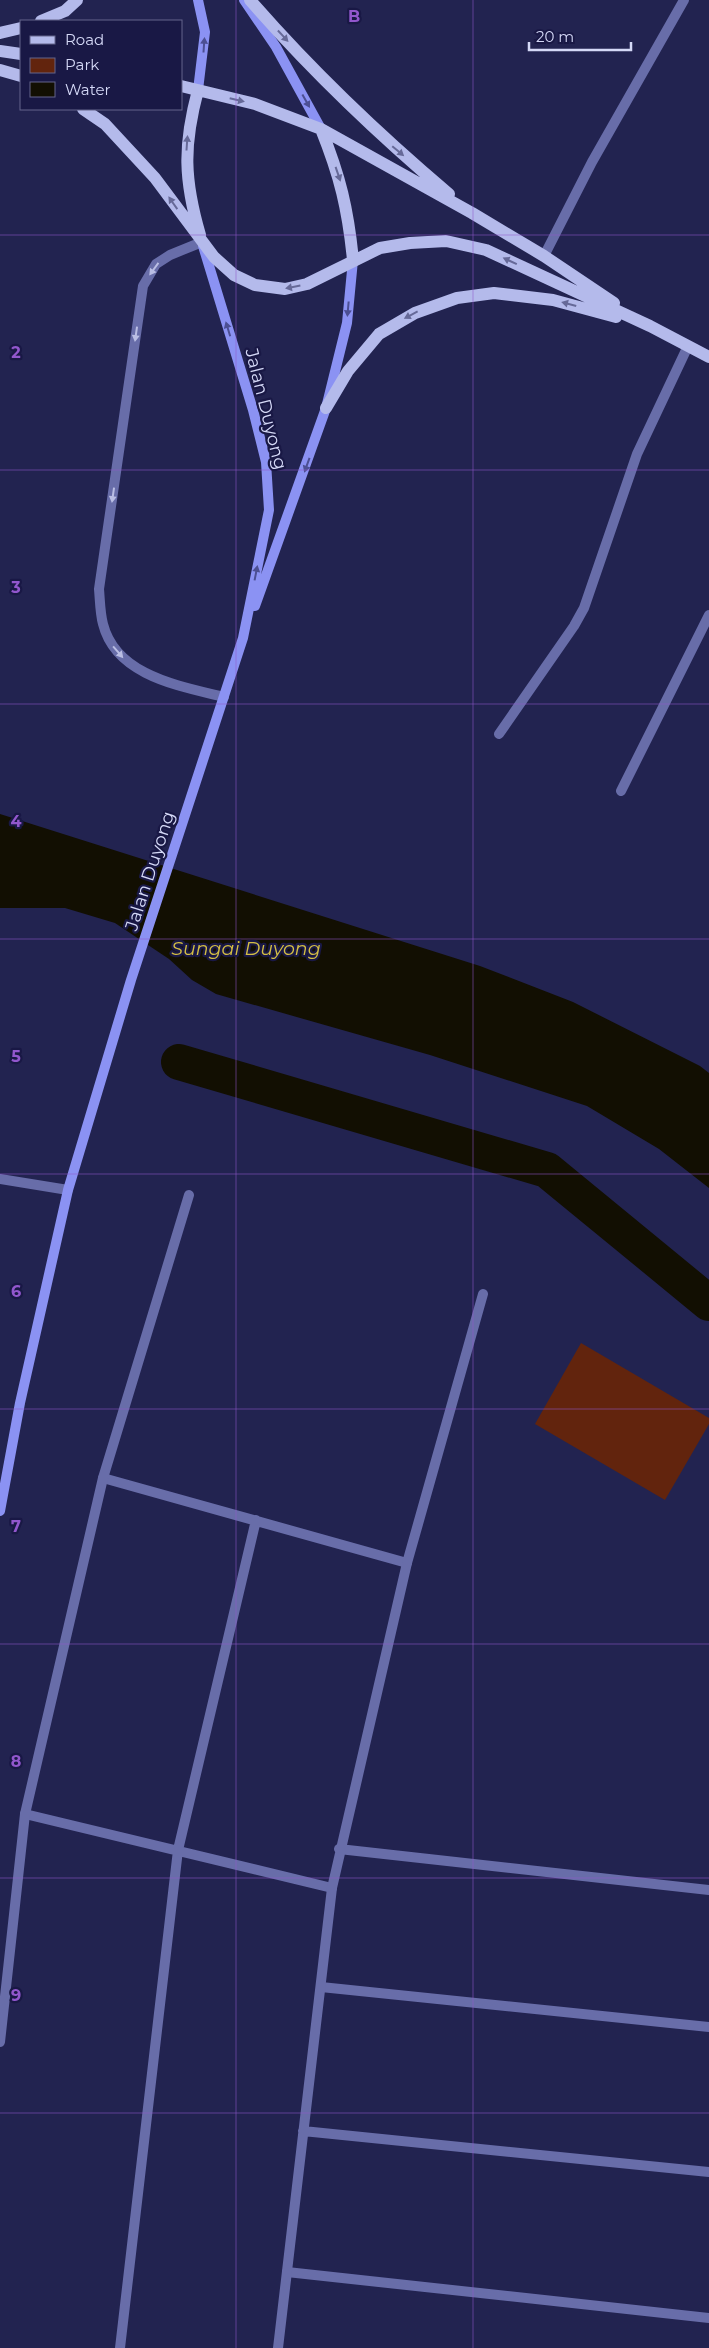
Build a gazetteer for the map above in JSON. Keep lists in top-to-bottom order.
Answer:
{
  "streets": {
    "main road": ["Jalan Duyong"]
  },
  "water": ["Sungai Duyong"],
  "legend": ["Road", "Park", "Water"],
  "scale_bar": "20 m",
  "grid": {
    "columns": ["B"],
    "rows": [
      "2",
      "3",
      "4",
      "5",
      "6",
      "7",
      "8",
      "9"
    ]
  }
}
